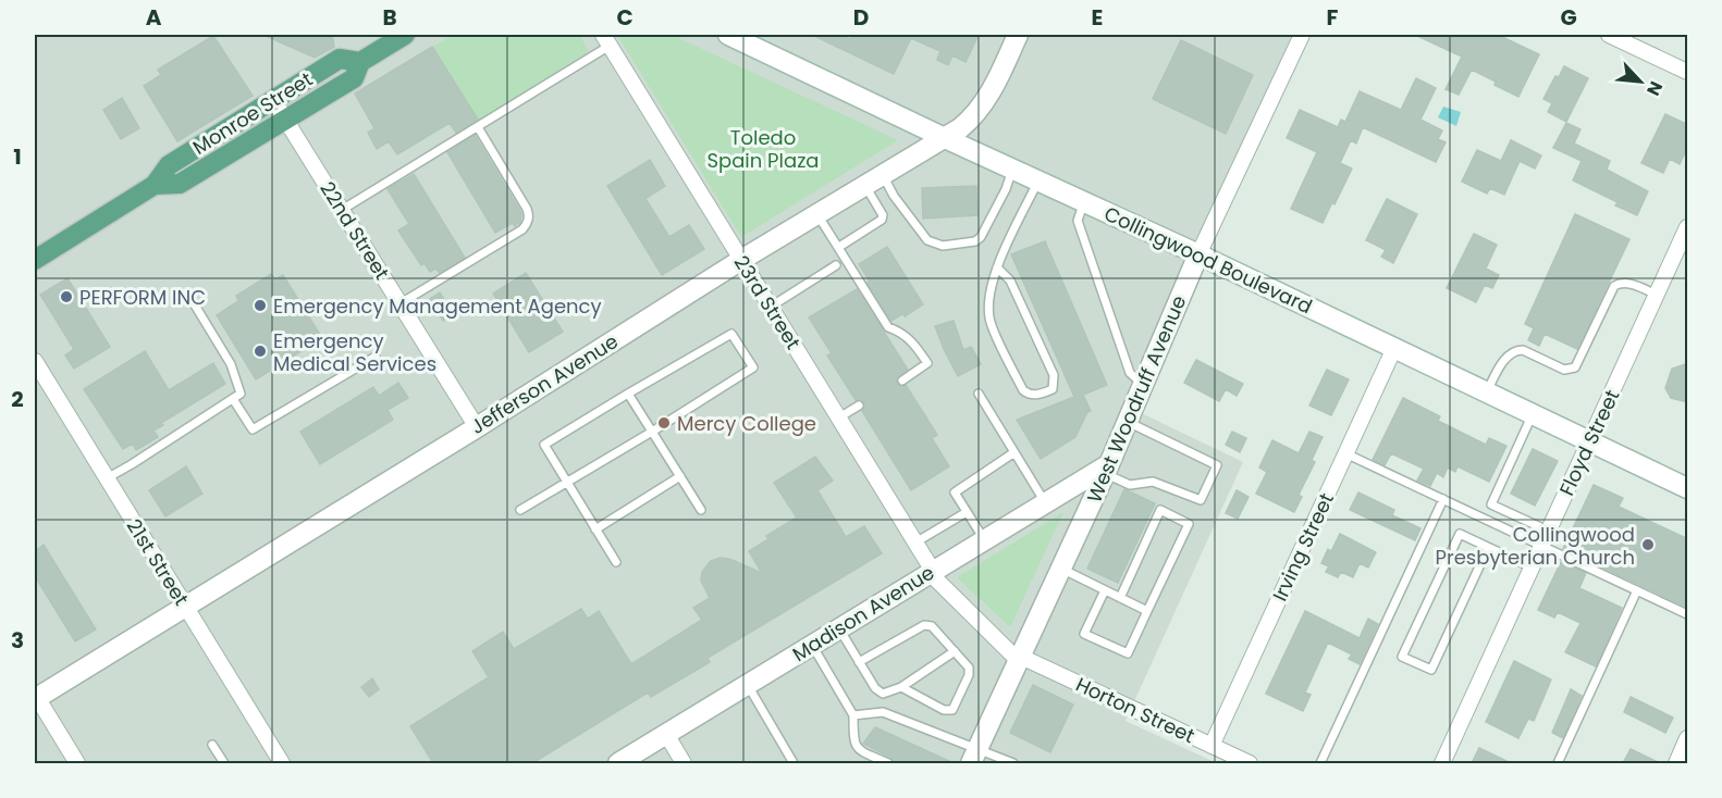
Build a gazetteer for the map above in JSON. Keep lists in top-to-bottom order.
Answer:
{
  "streets": {
    "main road": ["Monroe Street"],
    "street": [
      "22nd Street",
      "Collingwood Boulevard",
      "23rd Street",
      "Jefferson Avenue",
      "West Woodruff Avenue",
      "Floyd Street",
      "Irving Street",
      "21st Street",
      "Madison Avenue",
      "Horton Street"
    ]
  },
  "crossings": [
    ["Monroe Street", "22nd Street"],
    ["22nd Street", "Jefferson Avenue"],
    ["Collingwood Boulevard", "Jefferson Avenue"],
    ["Collingwood Boulevard", "West Woodruff Avenue"],
    ["Collingwood Boulevard", "Floyd Street"],
    ["Collingwood Boulevard", "Irving Street"],
    ["23rd Street", "Jefferson Avenue"],
    ["23rd Street", "West Woodruff Avenue"],
    ["23rd Street", "Madison Avenue"],
    ["23rd Street", "Horton Street"],
    ["Jefferson Avenue", "21st Street"],
    ["West Woodruff Avenue", "Madison Avenue"],
    ["West Woodruff Avenue", "Horton Street"],
    ["Irving Street", "Horton Street"]
  ],
  "parks": ["Toledo Spain Plaza"],
  "places": [
    "PERFORM INC",
    "Emergency Management Agency",
    "Emergency Medical Services",
    "Mercy College",
    "Collingwood Presbyterian Church"
  ],
  "north": "bottom right",
  "grid": {
    "columns": [
      "A",
      "B",
      "C",
      "D",
      "E",
      "F",
      "G"
    ],
    "rows": ["1", "2", "3"]
  }
}
